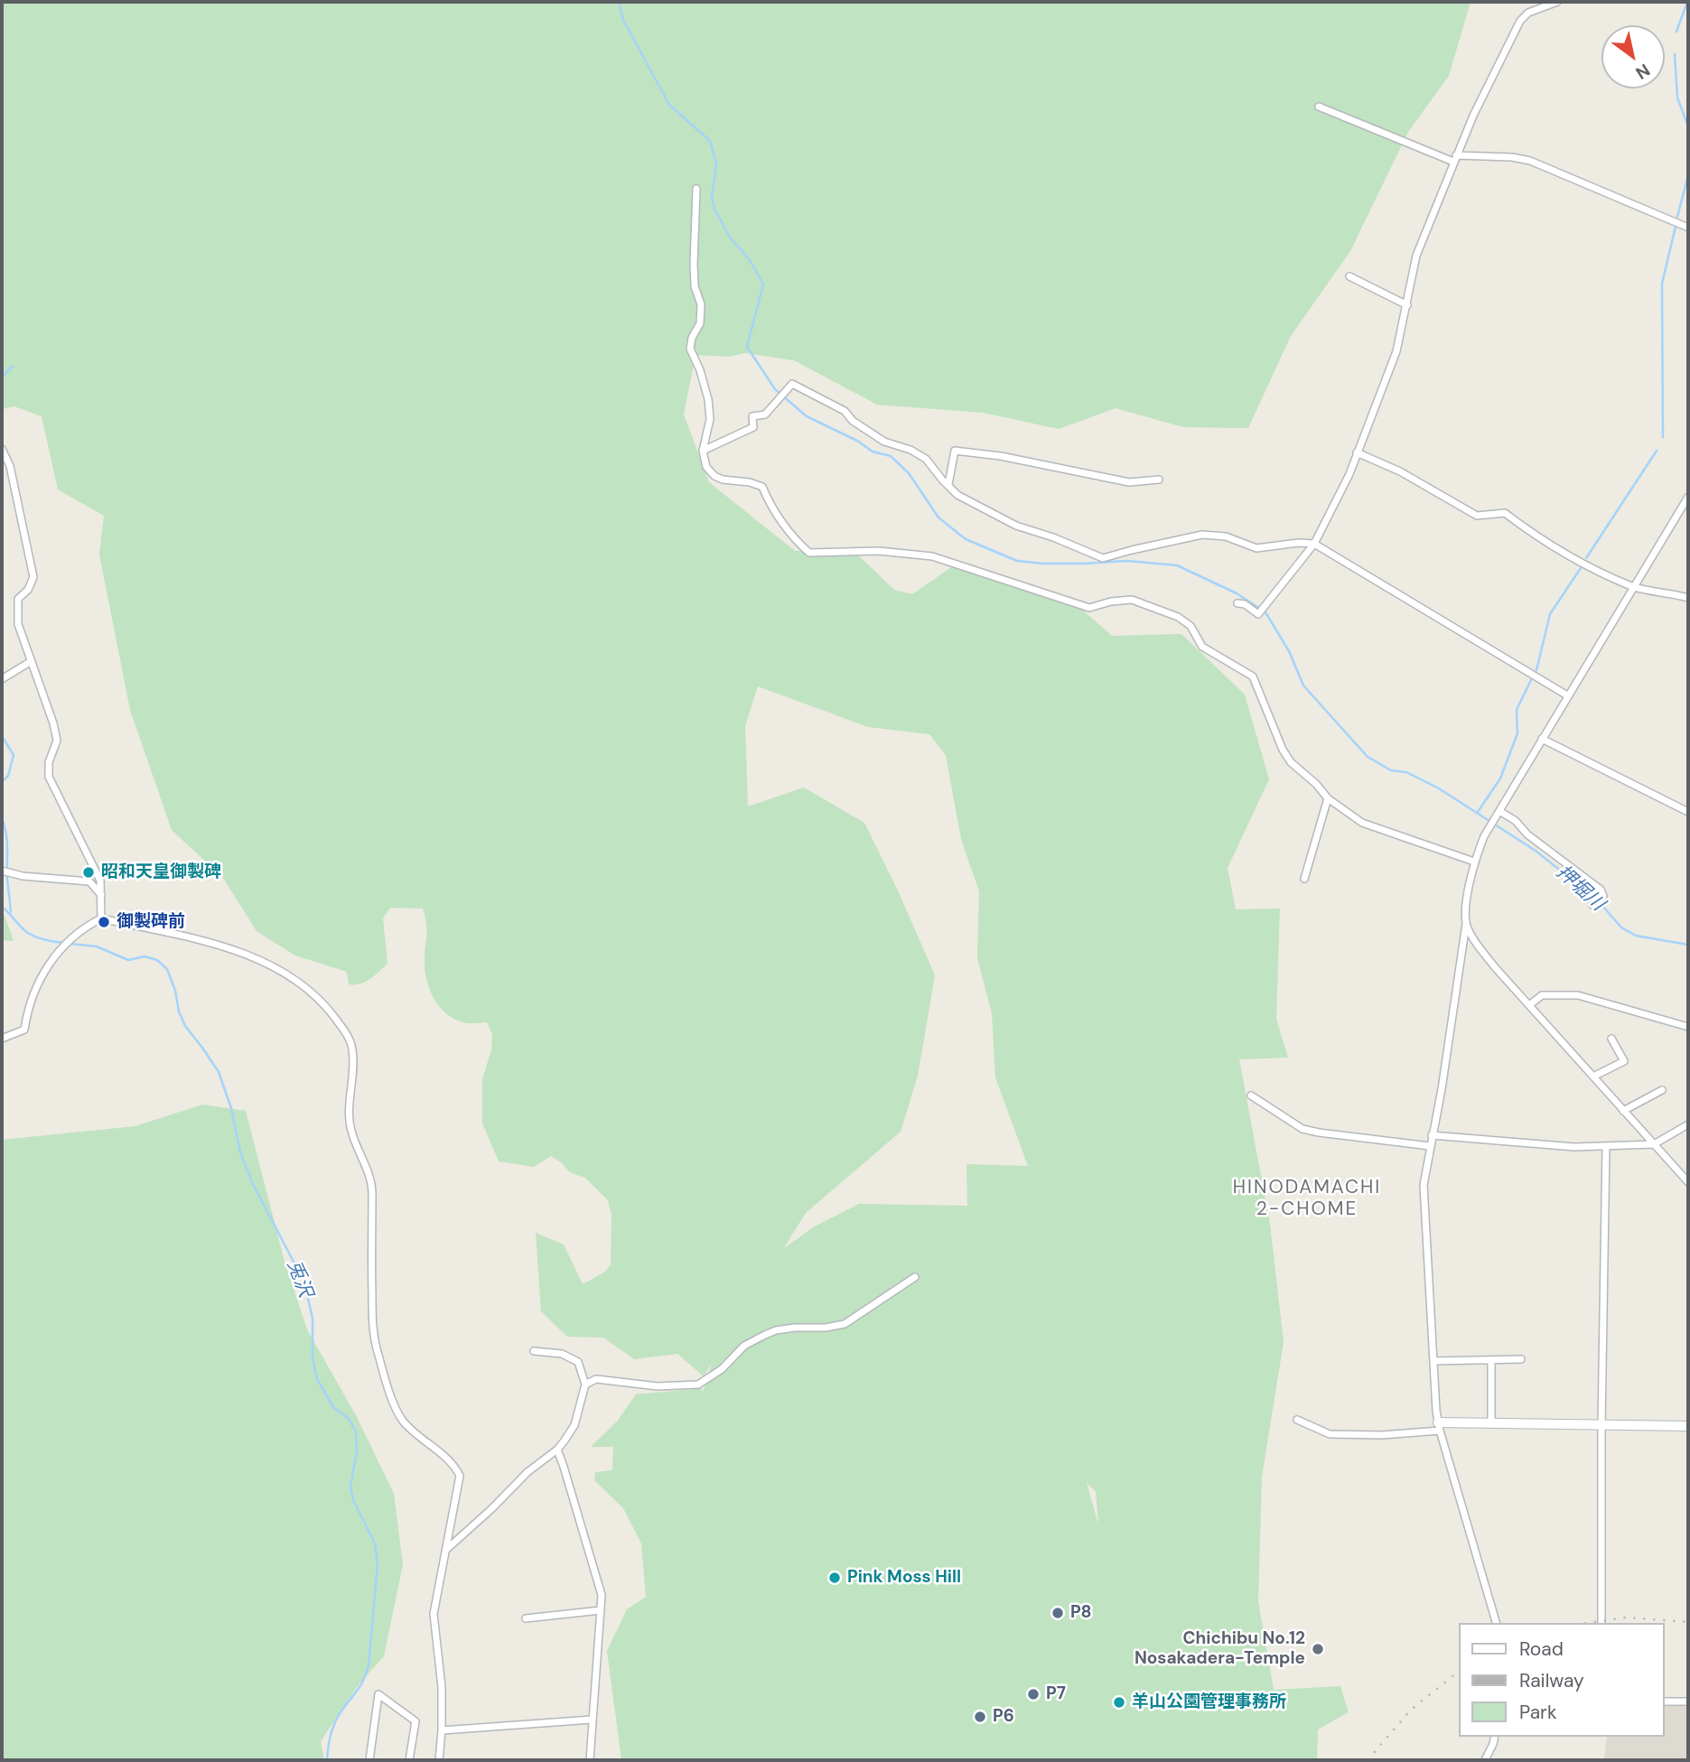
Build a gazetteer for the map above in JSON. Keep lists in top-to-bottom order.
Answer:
{
  "districts": ["HINODAMACHI 2-CHOME"],
  "water": ["押堀川", "兎沢"],
  "places": [
    "昭和天皇御製碑",
    "御製碑前",
    "Pink Moss Hill",
    "P8",
    "Chichibu No.12 Nosakadera-Temple",
    "P7",
    "羊山公園管理事務所",
    "P6"
  ],
  "legend": ["Road", "Railway", "Park"],
  "north": "bottom right"
}
